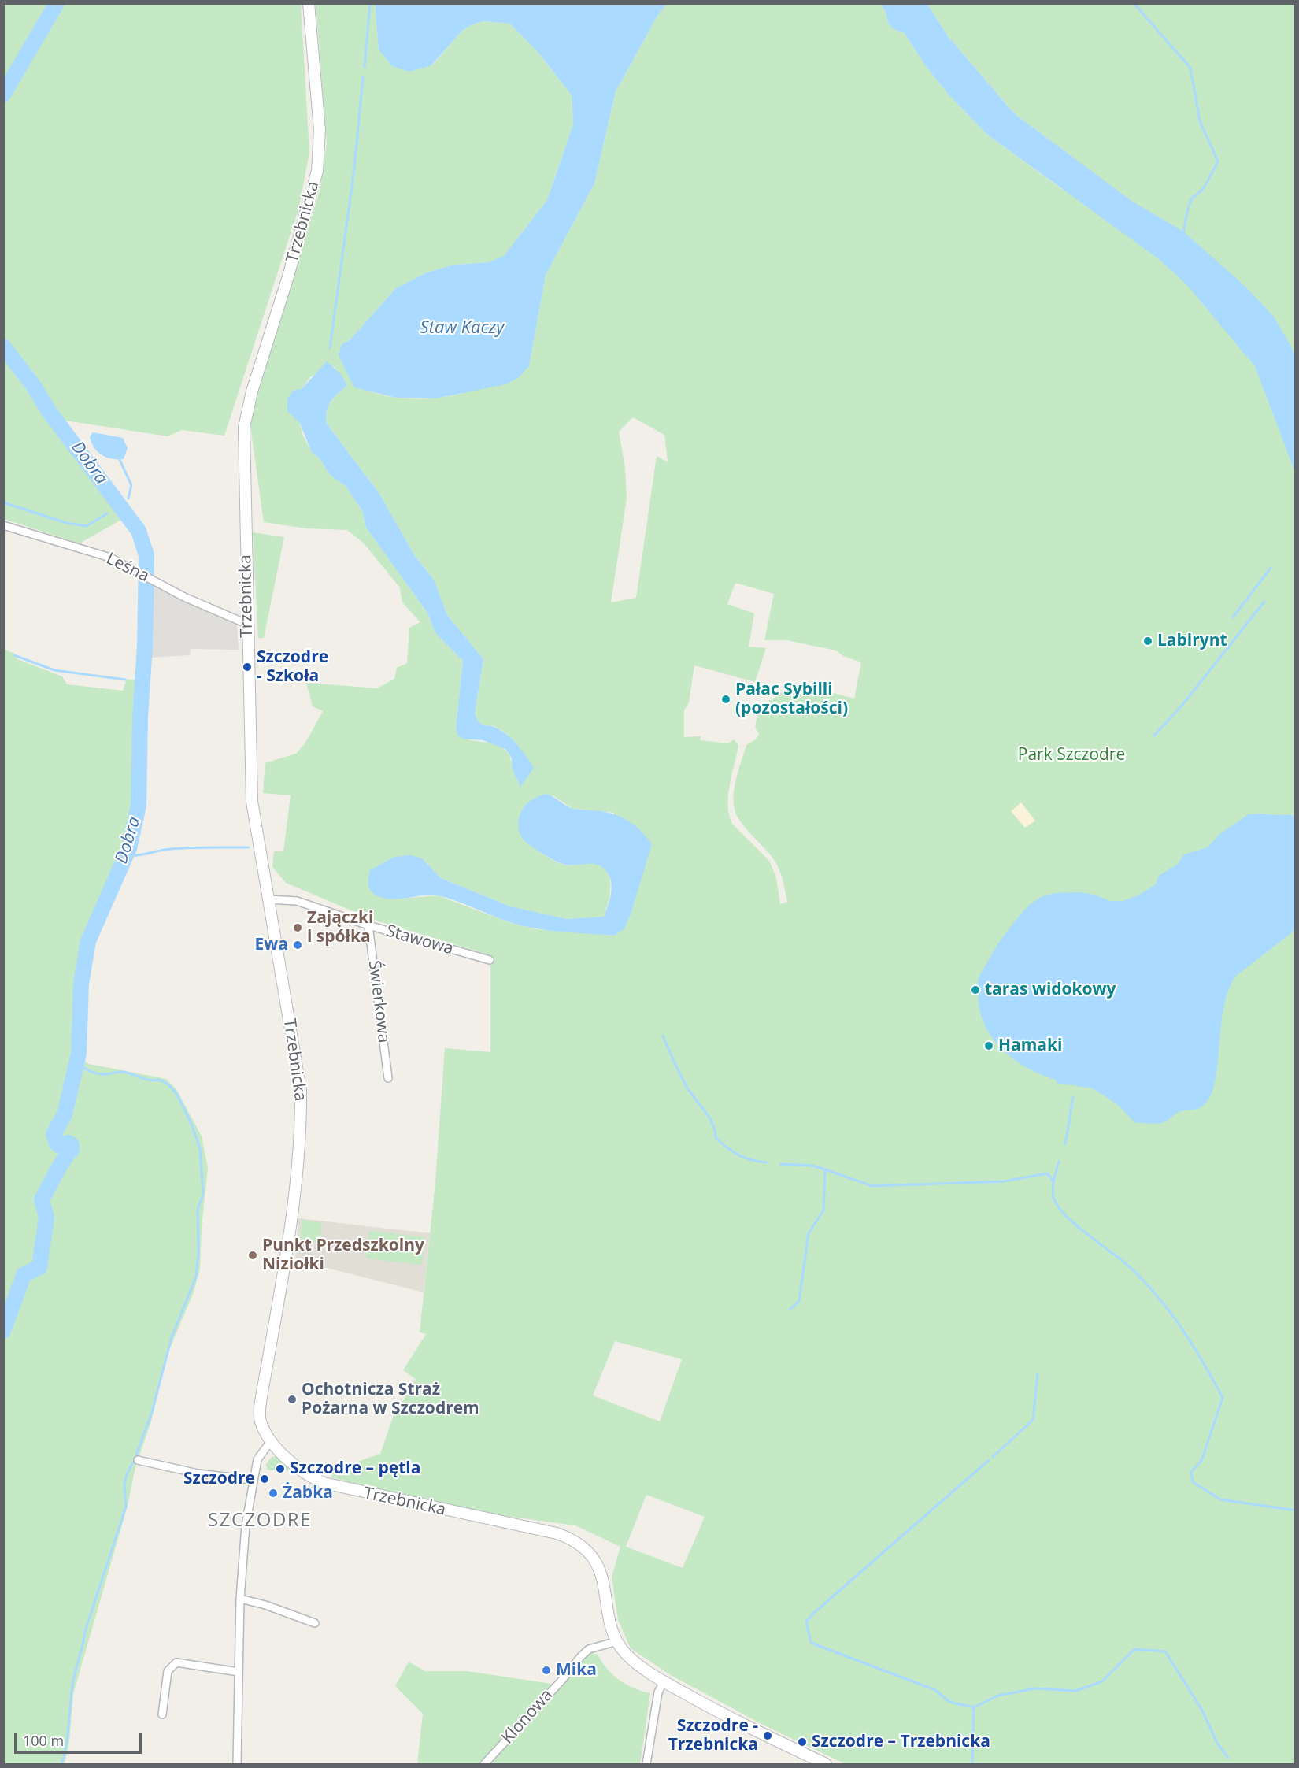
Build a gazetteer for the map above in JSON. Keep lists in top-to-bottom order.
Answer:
{
  "streets": {
    "street": [
      "Trzebnicka",
      "Leśna",
      "Stawowa",
      "Świerkowa",
      "Klonowa"
    ]
  },
  "crossings": [
    ["Trzebnicka", "Leśna"],
    ["Trzebnicka", "Stawowa"],
    ["Trzebnicka", "Klonowa"],
    ["Stawowa", "Świerkowa"]
  ],
  "districts": ["SZCZODRE"],
  "water": ["Staw Kaczy", "Dobra"],
  "parks": ["Park Szczodre"],
  "places": [
    "Labirynt",
    "Szczodre - Szkoła",
    "Pałac Sybilli (pozostałości)",
    "Zajączki i spółka",
    "Ewa",
    "taras widokowy",
    "Hamaki",
    "Punkt Przedszkolny Niziołki",
    "Ochotnicza Straż Pożarna w Szczodrem",
    "Szczodre – pętla",
    "Szczodre",
    "Żabka",
    "Mika",
    "Szczodre - Trzebnicka",
    "Szczodre – Trzebnicka"
  ],
  "scale_bar": "100 m"
}
